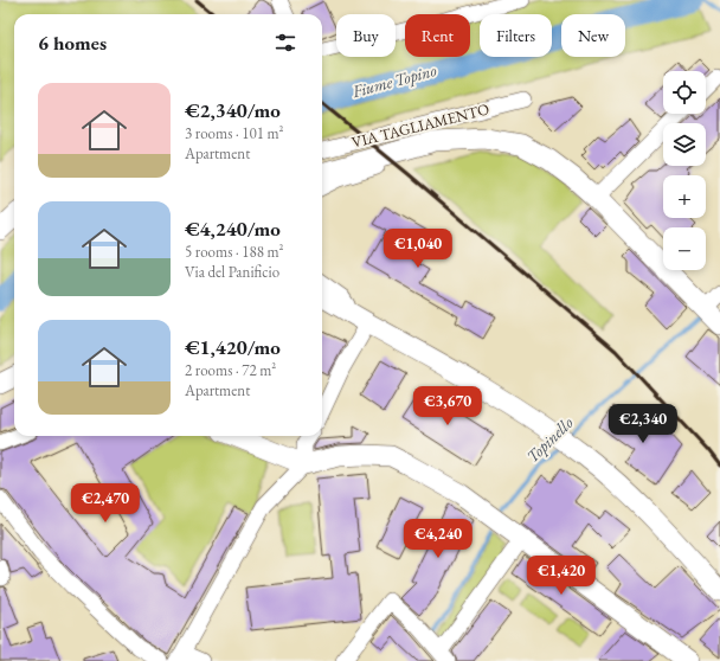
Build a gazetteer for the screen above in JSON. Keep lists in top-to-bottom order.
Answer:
{
  "streets": {
    "main road": ["VIA TAGLIAMENTO"]
  },
  "water": ["Fiume Topino", "Topinello"],
  "page": {
    "chip": [
      "Buy",
      "Rent",
      "Filters",
      "New"
    ],
    "heading": "6 homes",
    "map_buttons": ["+", "−"],
    "list": [
      {
        "name": "€2,340/mo",
        "note": "3 rooms · 101 m² · Apartment"
      },
      {
        "name": "€4,240/mo",
        "note": "5 rooms · 188 m² · Via del Panificio"
      },
      {
        "name": "€1,420/mo",
        "note": "2 rooms · 72 m² · Apartment"
      }
    ],
    "price": [
      "€1,040",
      "€3,670",
      "€2,340",
      "€2,470",
      "€4,240",
      "€1,420"
    ]
  }
}
